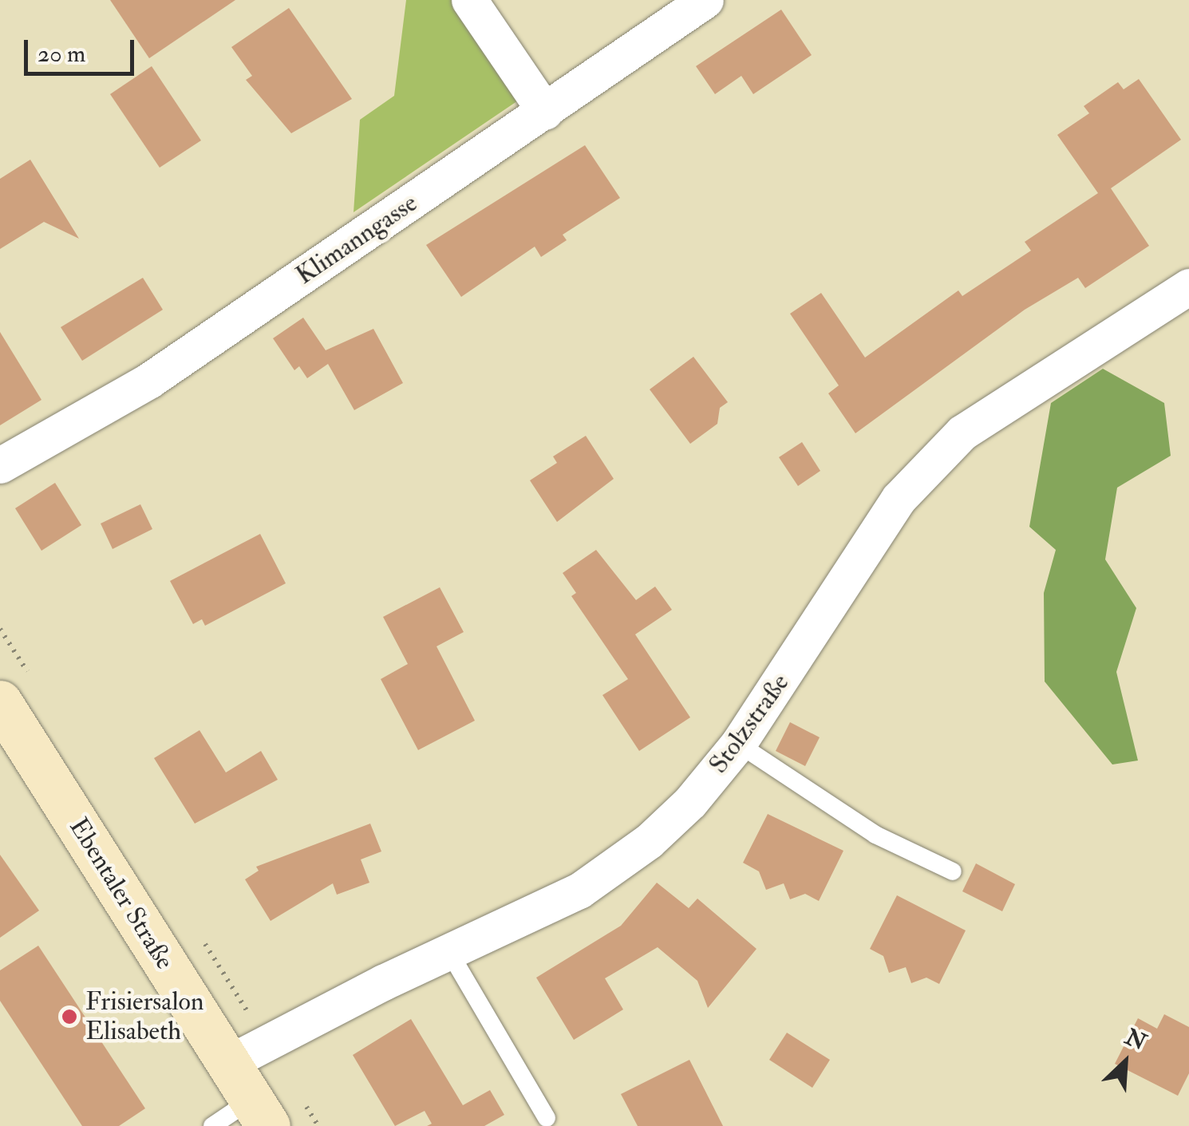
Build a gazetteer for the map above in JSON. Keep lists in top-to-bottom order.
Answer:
{
  "streets": {
    "main road": ["Ebentaler Straße"],
    "street": ["Klimanngasse", "Stolzstraße"]
  },
  "crossings": [
    ["Stolzstraße", "Ebentaler Straße"]
  ],
  "places": ["Frisiersalon Elisabeth"],
  "scale_bar": "20 m",
  "north": "top right"
}
